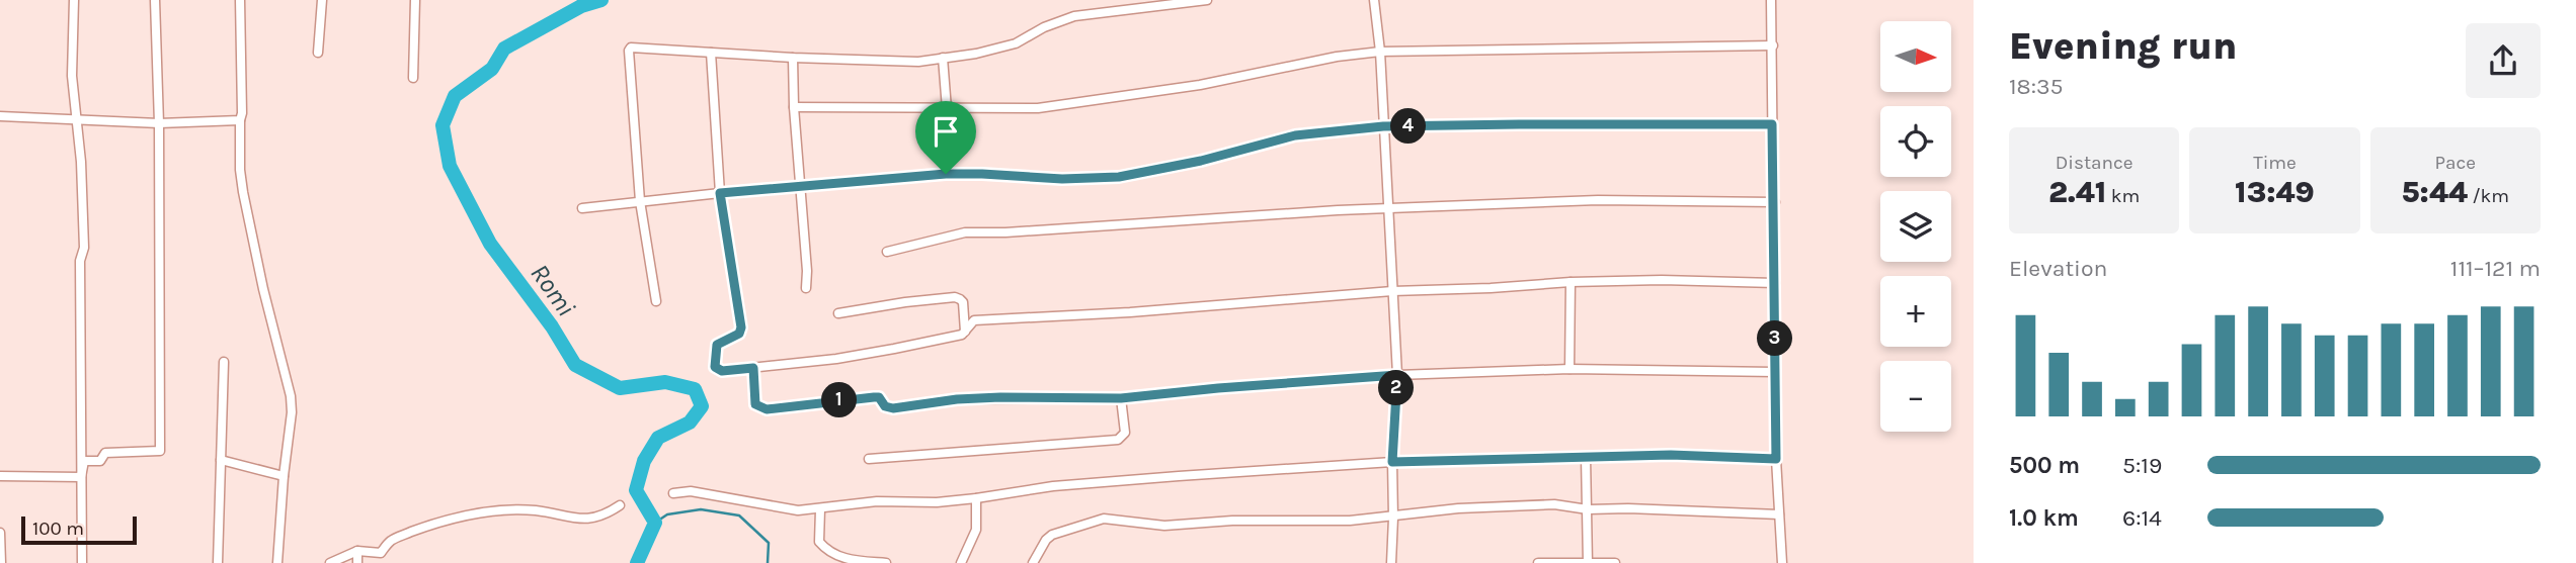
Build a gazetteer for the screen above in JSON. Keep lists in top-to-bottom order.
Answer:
{
  "water": ["Romi"],
  "scale_bar": "100 m",
  "north": "right",
  "page": {
    "heading": ["Evening run", "18:35"],
    "map_buttons": ["+", "−"],
    "pins": [
      "4",
      "3",
      "2",
      "1"
    ],
    "stats": [
      ["Distance", "2.41 km"],
      ["Time", "13:49"],
      ["Pace", "5:44 /km"]
    ],
    "chart": ["Elevation", "111–121 m"],
    "list": [
      {
        "name": "500 m",
        "note": "5:19"
      },
      {
        "name": "1.0 km",
        "note": "6:14"
      }
    ],
    "scale": "100 m"
  }
}
